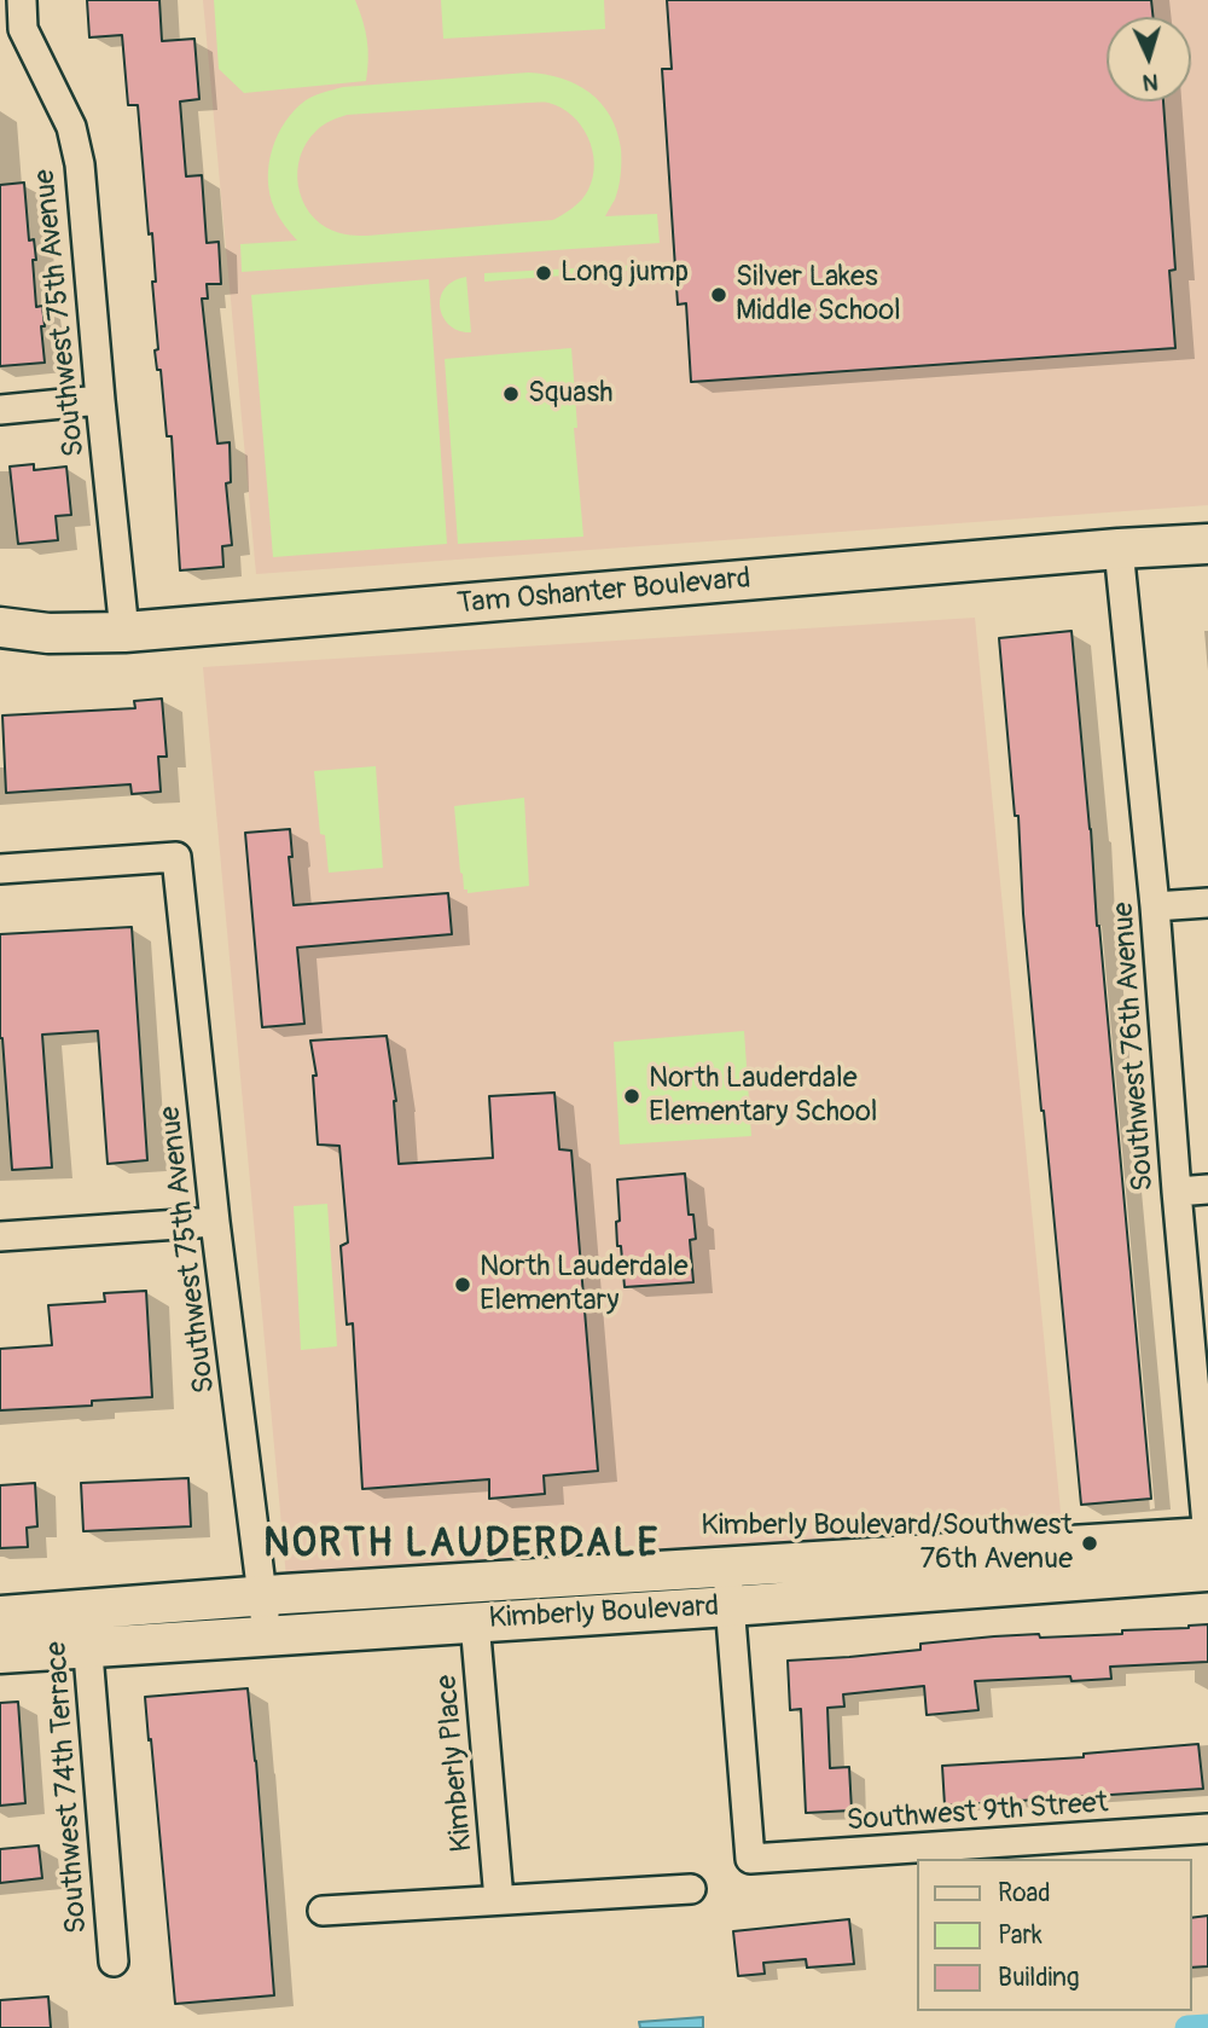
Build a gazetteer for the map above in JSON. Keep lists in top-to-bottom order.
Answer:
{
  "streets": {
    "street": [
      "Southwest 75th Avenue",
      "Tam Oshanter Boulevard",
      "Southwest 76th Avenue",
      "Kimberly Boulevard",
      "Kimberly Place",
      "Southwest 74th Terrace",
      "Southwest 9th Street"
    ]
  },
  "crossings": [
    ["Southwest 75th Avenue", "Tam Oshanter Boulevard"],
    ["Southwest 75th Avenue", "Kimberly Boulevard"],
    ["Tam Oshanter Boulevard", "Southwest 76th Avenue"],
    ["Southwest 76th Avenue", "Kimberly Boulevard"],
    ["Kimberly Boulevard", "Kimberly Place"],
    ["Kimberly Boulevard", "Southwest 74th Terrace"],
    ["Kimberly Boulevard", "Southwest 9th Street"]
  ],
  "districts": ["NORTH LAUDERDALE"],
  "places": [
    "Long jump",
    "Silver Lakes Middle School",
    "Squash",
    "North Lauderdale Elementary School",
    "North Lauderdale Elementary",
    "Kimberly Boulevard/Southwest 76th Avenue"
  ],
  "legend": ["Road", "Park", "Building"],
  "north": "bottom"
}
